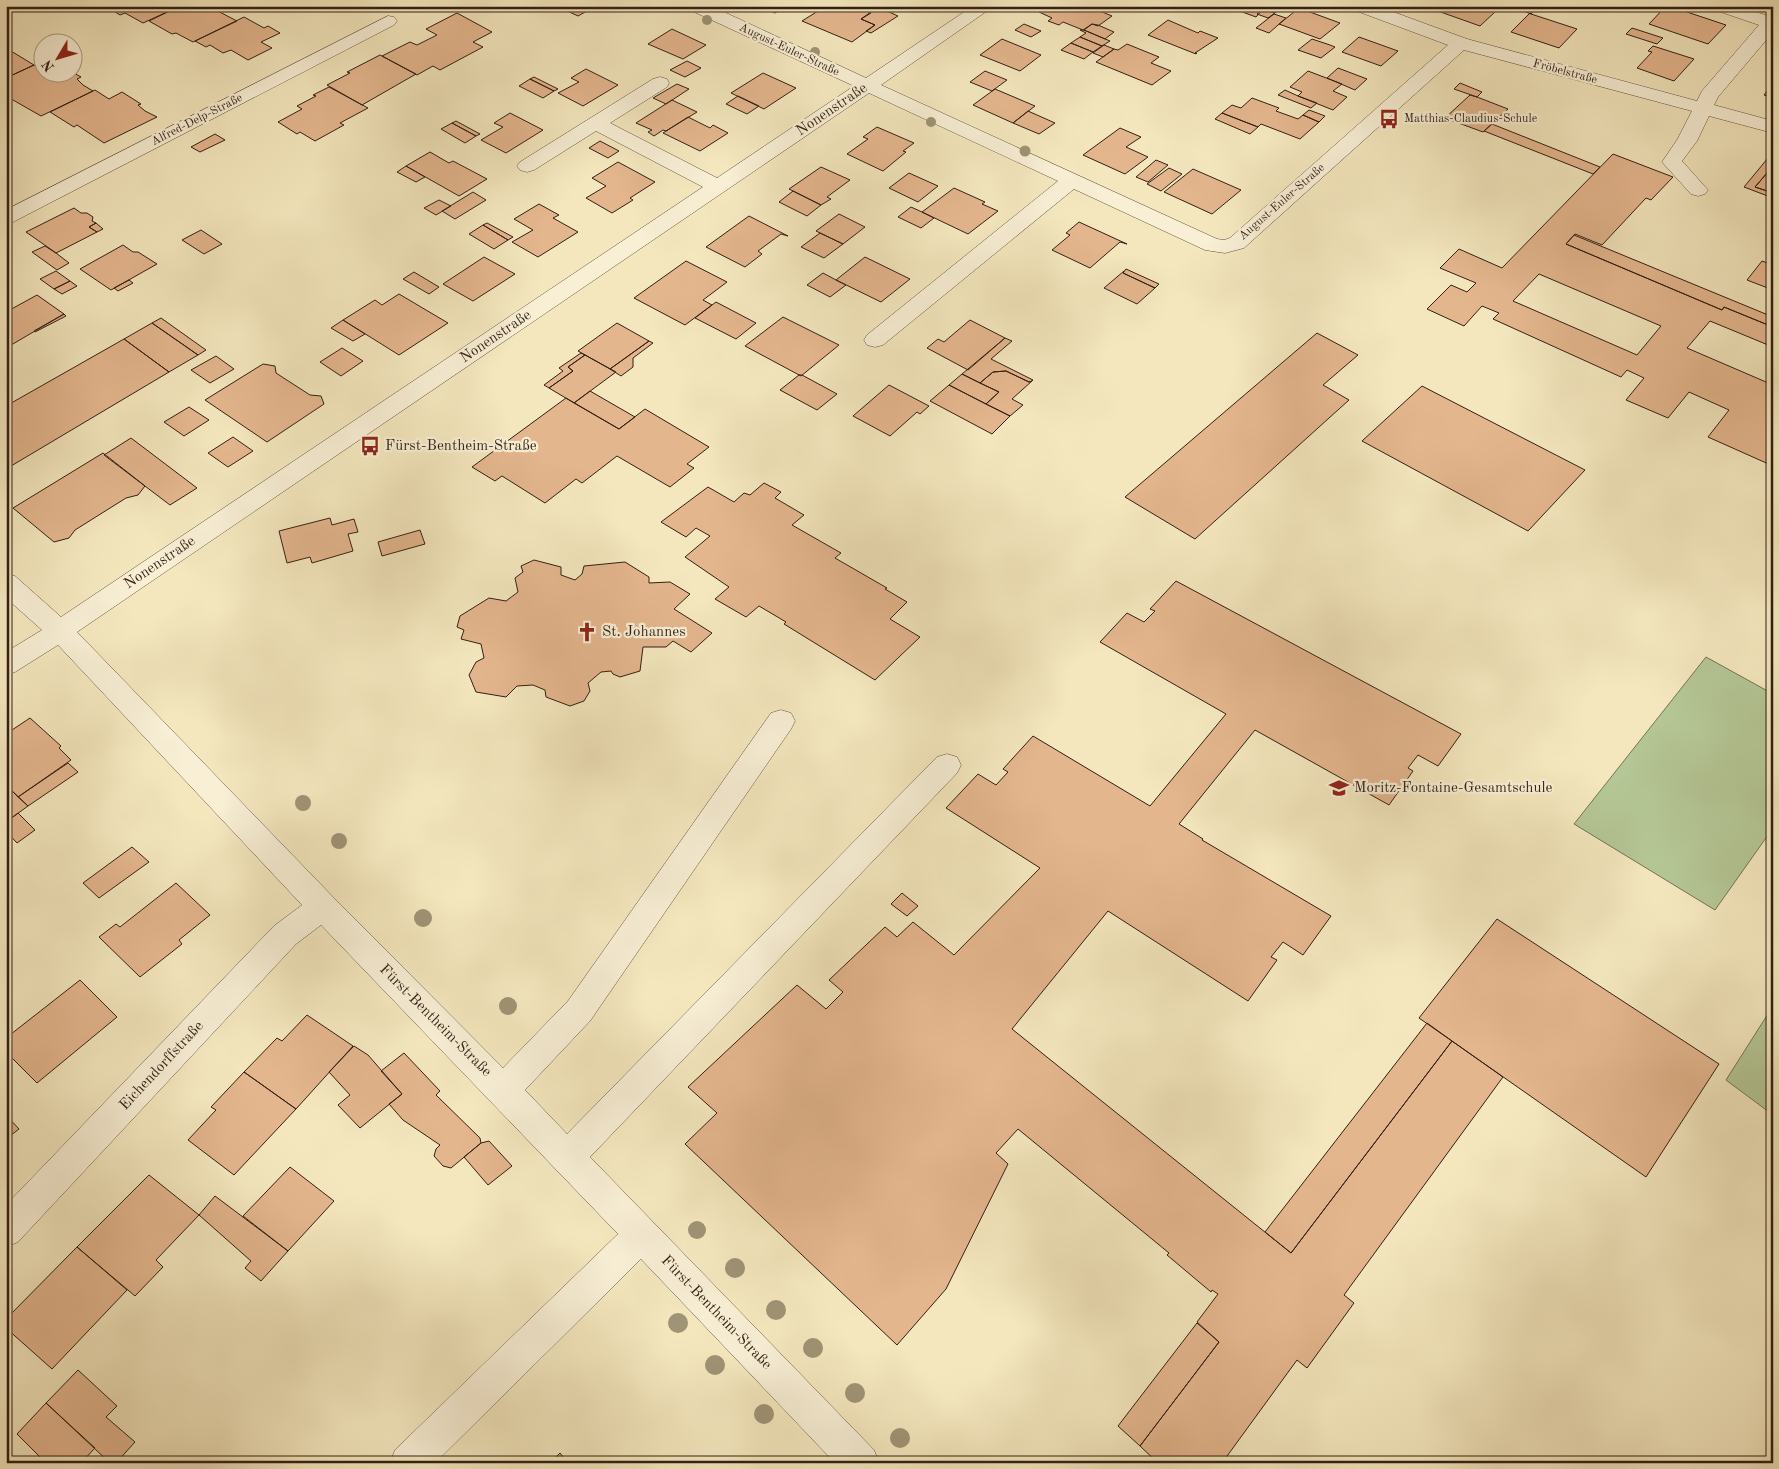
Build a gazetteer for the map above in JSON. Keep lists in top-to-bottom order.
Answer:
{
  "streets": {
    "street": [
      "August-Euler-Straße",
      "Fröbelstraße",
      "Nonenstraße",
      "Alfred-Delp-Straße",
      "Fürst-Bentheim-Straße",
      "Eichendorffstraße"
    ]
  },
  "crossings": [
    ["August-Euler-Straße", "Fröbelstraße"],
    ["August-Euler-Straße", "Nonenstraße"],
    ["Nonenstraße", "Fürst-Bentheim-Straße"],
    ["Fürst-Bentheim-Straße", "Eichendorffstraße"]
  ],
  "places": {
    "bus stop": ["Matthias-Claudius-Schule", "Fürst-Bentheim-Straße"],
    "church": ["St. Johannes"],
    "school or university": ["Moritz-Fontaine-Gesamtschule"]
  },
  "north": "bottom left"
}
